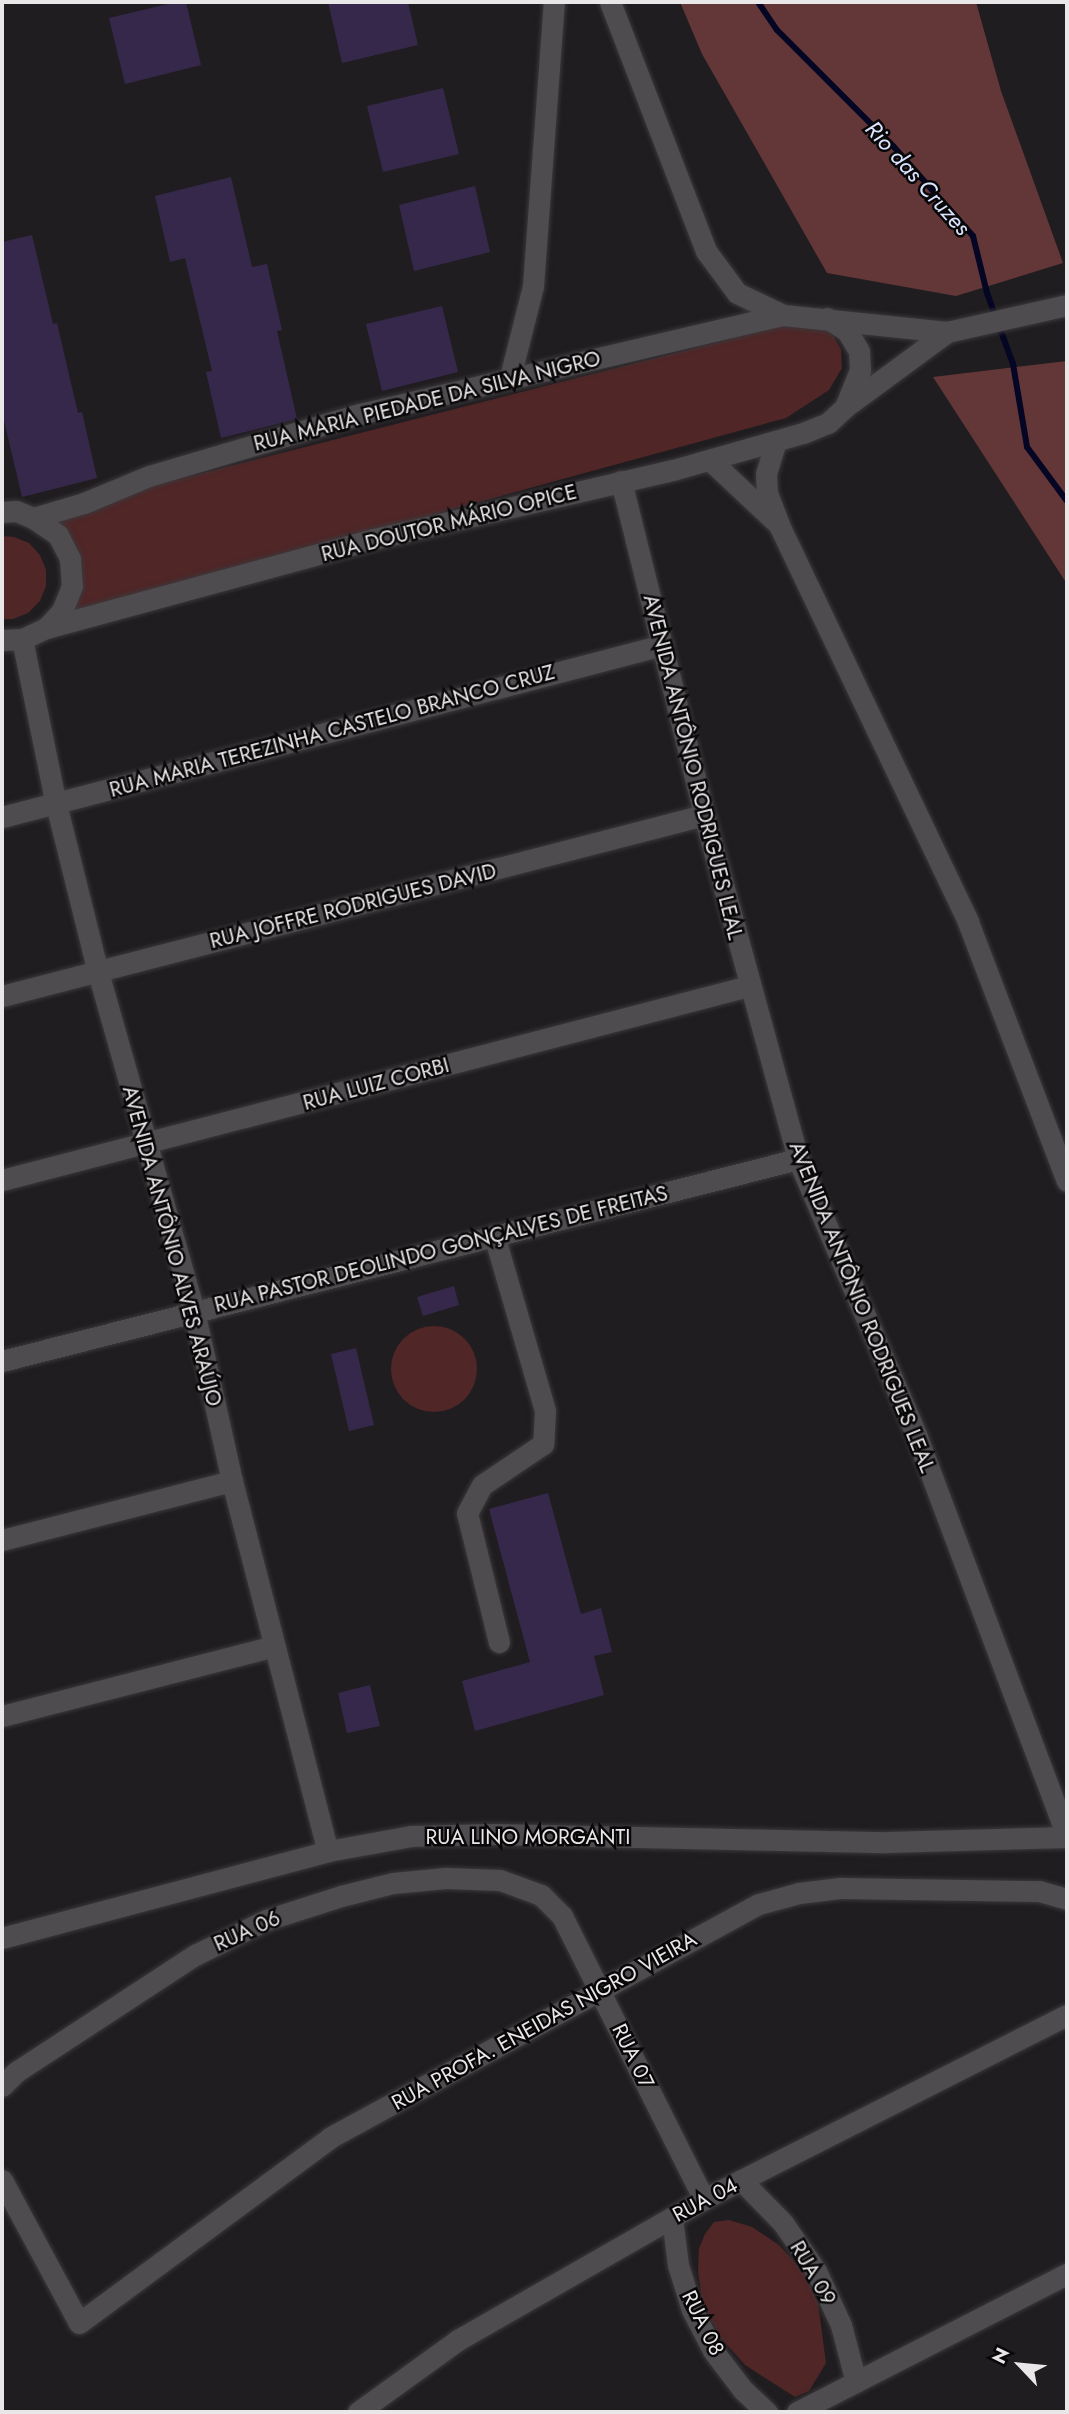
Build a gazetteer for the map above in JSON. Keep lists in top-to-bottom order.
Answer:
{
  "streets": {
    "street": [
      "RUA MARIA PIEDADE DA SILVA NIGRO",
      "RUA DOUTOR MÁRIO OPICE",
      "RUA MARIA TEREZINHA CASTELO BRANCO CRUZ",
      "AVENIDA ANTÔNIO RODRIGUES LEAL",
      "RUA JOFFRE RODRIGUES DAVID",
      "RUA LUIZ CORBI",
      "AVENIDA ANTÔNIO ALVES ARAÚJO",
      "RUA PASTOR DEOLINDO GONÇALVES DE FREITAS",
      "RUA LINO MORGANTI",
      "RUA 06",
      "RUA PROFA. ENEIDAS NIGRO VIEIRA",
      "RUA 07",
      "RUA 04",
      "RUA 09",
      "RUA 08"
    ]
  },
  "crossings": [
    ["RUA MARIA PIEDADE DA SILVA NIGRO", "RUA DOUTOR MÁRIO OPICE"],
    ["RUA DOUTOR MÁRIO OPICE", "AVENIDA ANTÔNIO RODRIGUES LEAL"],
    ["RUA DOUTOR MÁRIO OPICE", "AVENIDA ANTÔNIO ALVES ARAÚJO"],
    ["RUA MARIA TEREZINHA CASTELO BRANCO CRUZ", "AVENIDA ANTÔNIO RODRIGUES LEAL"],
    ["RUA MARIA TEREZINHA CASTELO BRANCO CRUZ", "AVENIDA ANTÔNIO ALVES ARAÚJO"],
    ["AVENIDA ANTÔNIO RODRIGUES LEAL", "RUA JOFFRE RODRIGUES DAVID"],
    ["AVENIDA ANTÔNIO RODRIGUES LEAL", "RUA LUIZ CORBI"],
    ["AVENIDA ANTÔNIO RODRIGUES LEAL", "RUA PASTOR DEOLINDO GONÇALVES DE FREITAS"],
    ["AVENIDA ANTÔNIO RODRIGUES LEAL", "RUA LINO MORGANTI"],
    ["RUA JOFFRE RODRIGUES DAVID", "AVENIDA ANTÔNIO ALVES ARAÚJO"],
    ["RUA LUIZ CORBI", "AVENIDA ANTÔNIO ALVES ARAÚJO"],
    ["AVENIDA ANTÔNIO ALVES ARAÚJO", "RUA PASTOR DEOLINDO GONÇALVES DE FREITAS"],
    ["AVENIDA ANTÔNIO ALVES ARAÚJO", "RUA LINO MORGANTI"],
    ["RUA 06", "RUA 07"],
    ["RUA PROFA. ENEIDAS NIGRO VIEIRA", "RUA 07"],
    ["RUA 07", "RUA 04"],
    ["RUA 04", "RUA 09"],
    ["RUA 04", "RUA 08"]
  ],
  "water": ["Rio das Cruzes"],
  "north": "top left"
}
